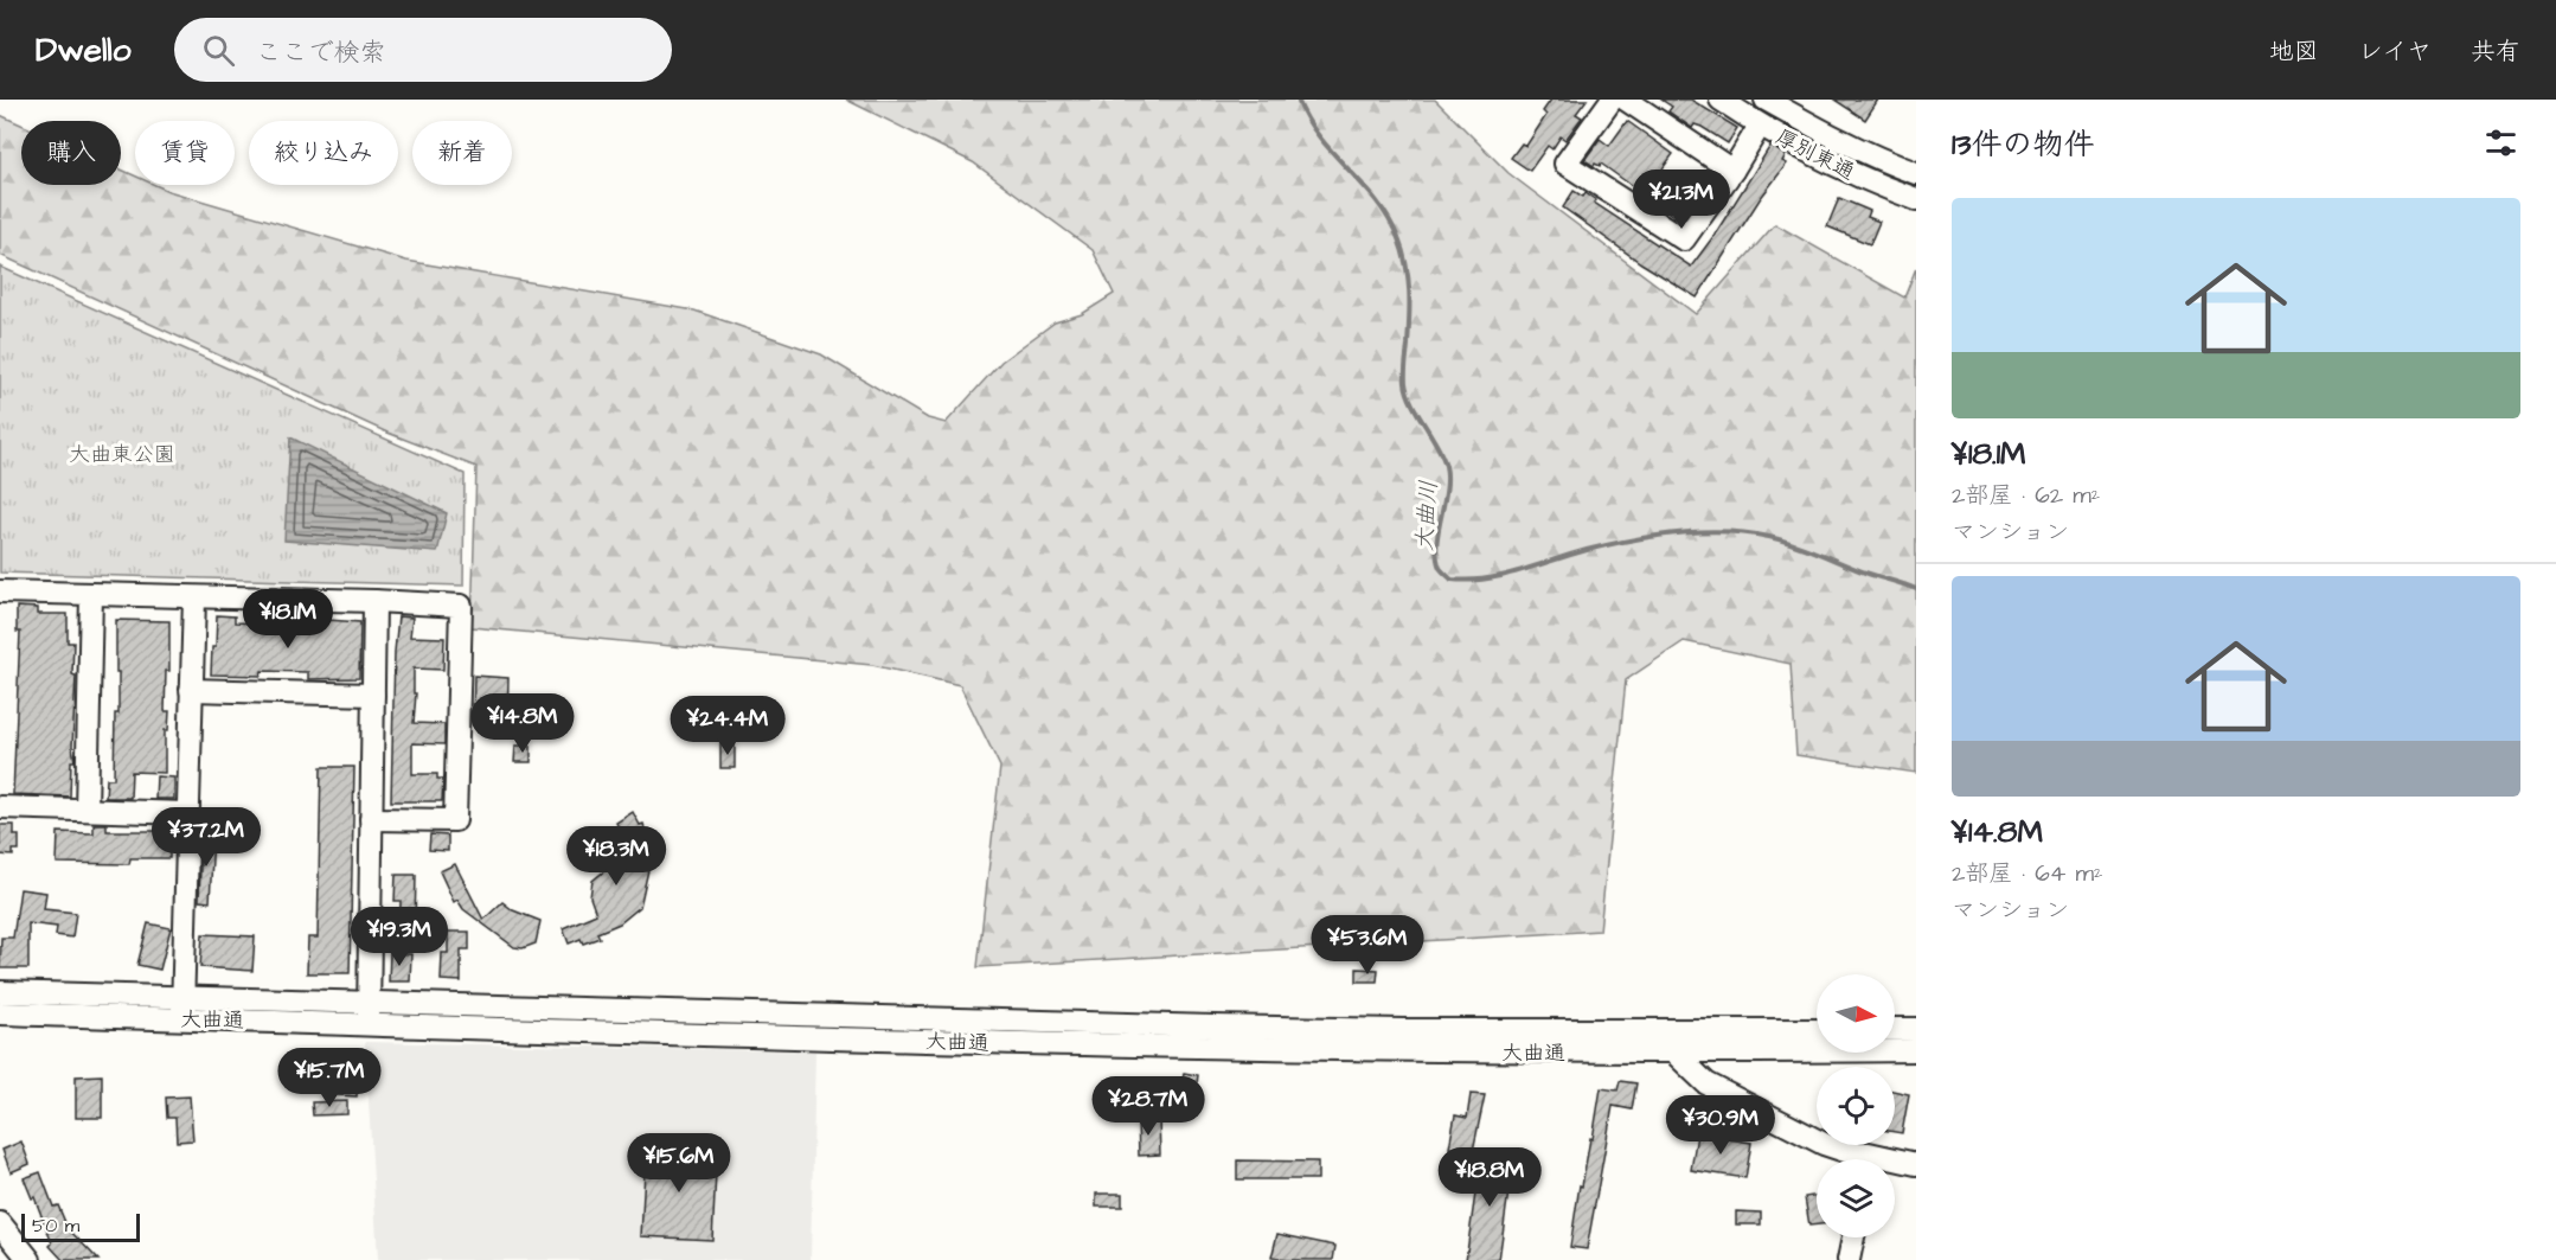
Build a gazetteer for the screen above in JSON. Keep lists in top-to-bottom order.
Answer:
{
  "streets": {
    "street": ["厚別東通", "大曲通"]
  },
  "water": ["大曲川"],
  "parks": ["大曲東公園"],
  "scale_bar": "50 m",
  "north": "right",
  "page": {
    "header": "Dwello",
    "search": "ここで検索",
    "nav": ["地図", "レイヤ", "共有"],
    "heading": "13件の物件",
    "chip": [
      "購入",
      "賃貸",
      "絞り込み",
      "新着"
    ],
    "price": [
      "¥21.3M",
      "¥18.1M",
      "¥14.8M",
      "¥24.4M",
      "¥37.2M",
      "¥18.3M",
      "¥19.3M",
      "¥53.6M",
      "¥15.7M",
      "¥28.7M",
      "¥30.9M",
      "¥15.6M",
      "¥18.8M"
    ],
    "list": [
      {
        "name": "¥18.1M",
        "note": "2部屋 · 62 m² · マンション"
      },
      {
        "name": "¥14.8M",
        "note": "2部屋 · 64 m² · マンション"
      }
    ],
    "scale": "50 m"
  }
}
